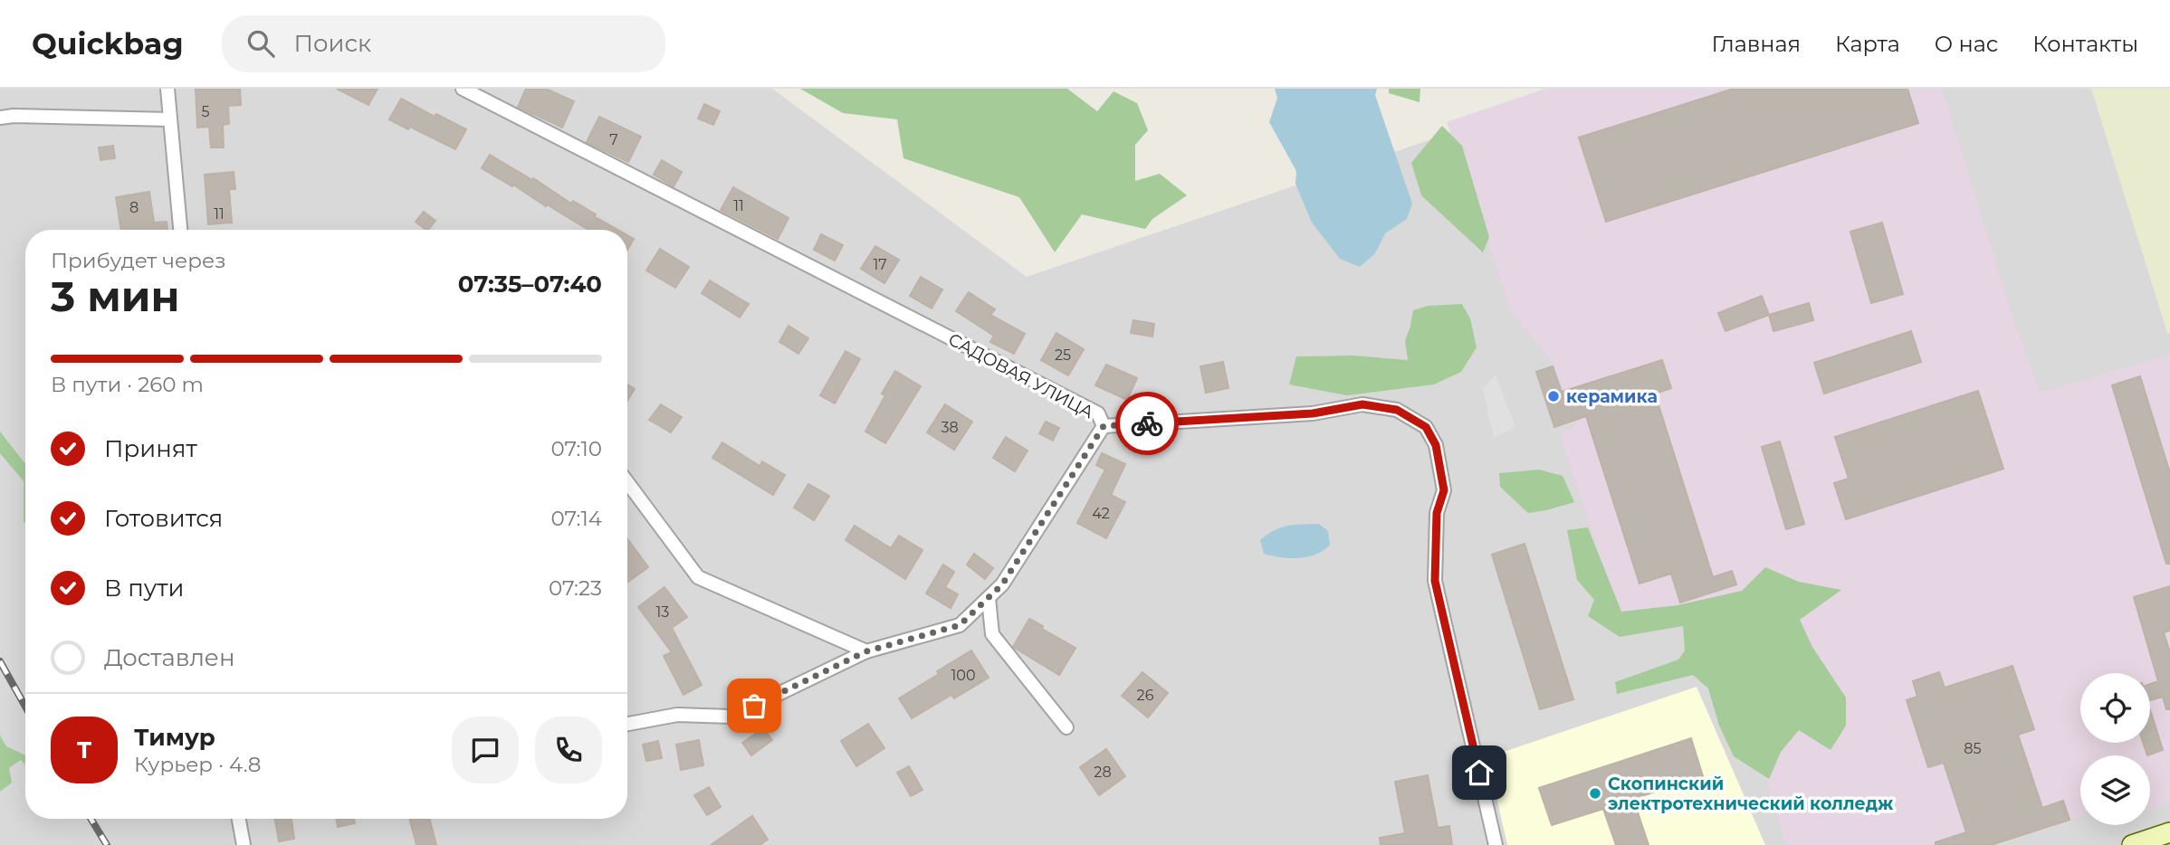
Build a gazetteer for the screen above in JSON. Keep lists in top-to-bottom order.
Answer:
{
  "streets": {
    "street": ["САДОВАЯ УЛИЦА"]
  },
  "places": ["керамика", "Скопинский электротехнический колледж"],
  "house_numbers": [
    "5",
    "7",
    "11",
    "8",
    "11",
    "17",
    "25",
    "38",
    "42",
    "13",
    "100",
    "26",
    "85",
    "28"
  ],
  "page": {
    "header": "Quickbag",
    "search": "Поиск",
    "nav": [
      "Главная",
      "Карта",
      "О нас",
      "Контакты"
    ],
    "heading": ["3 мин", "Прибудет через", "07:35–07:40"],
    "panel": ["Тимур", "Курьер · 4.8"],
    "bar": "В пути · 260 m",
    "list": [
      ["Принят", "07:10"],
      ["Готовится", "07:14"],
      ["В пути", "07:23"],
      "Доставлен"
    ],
    "round": "Т"
  }
}
